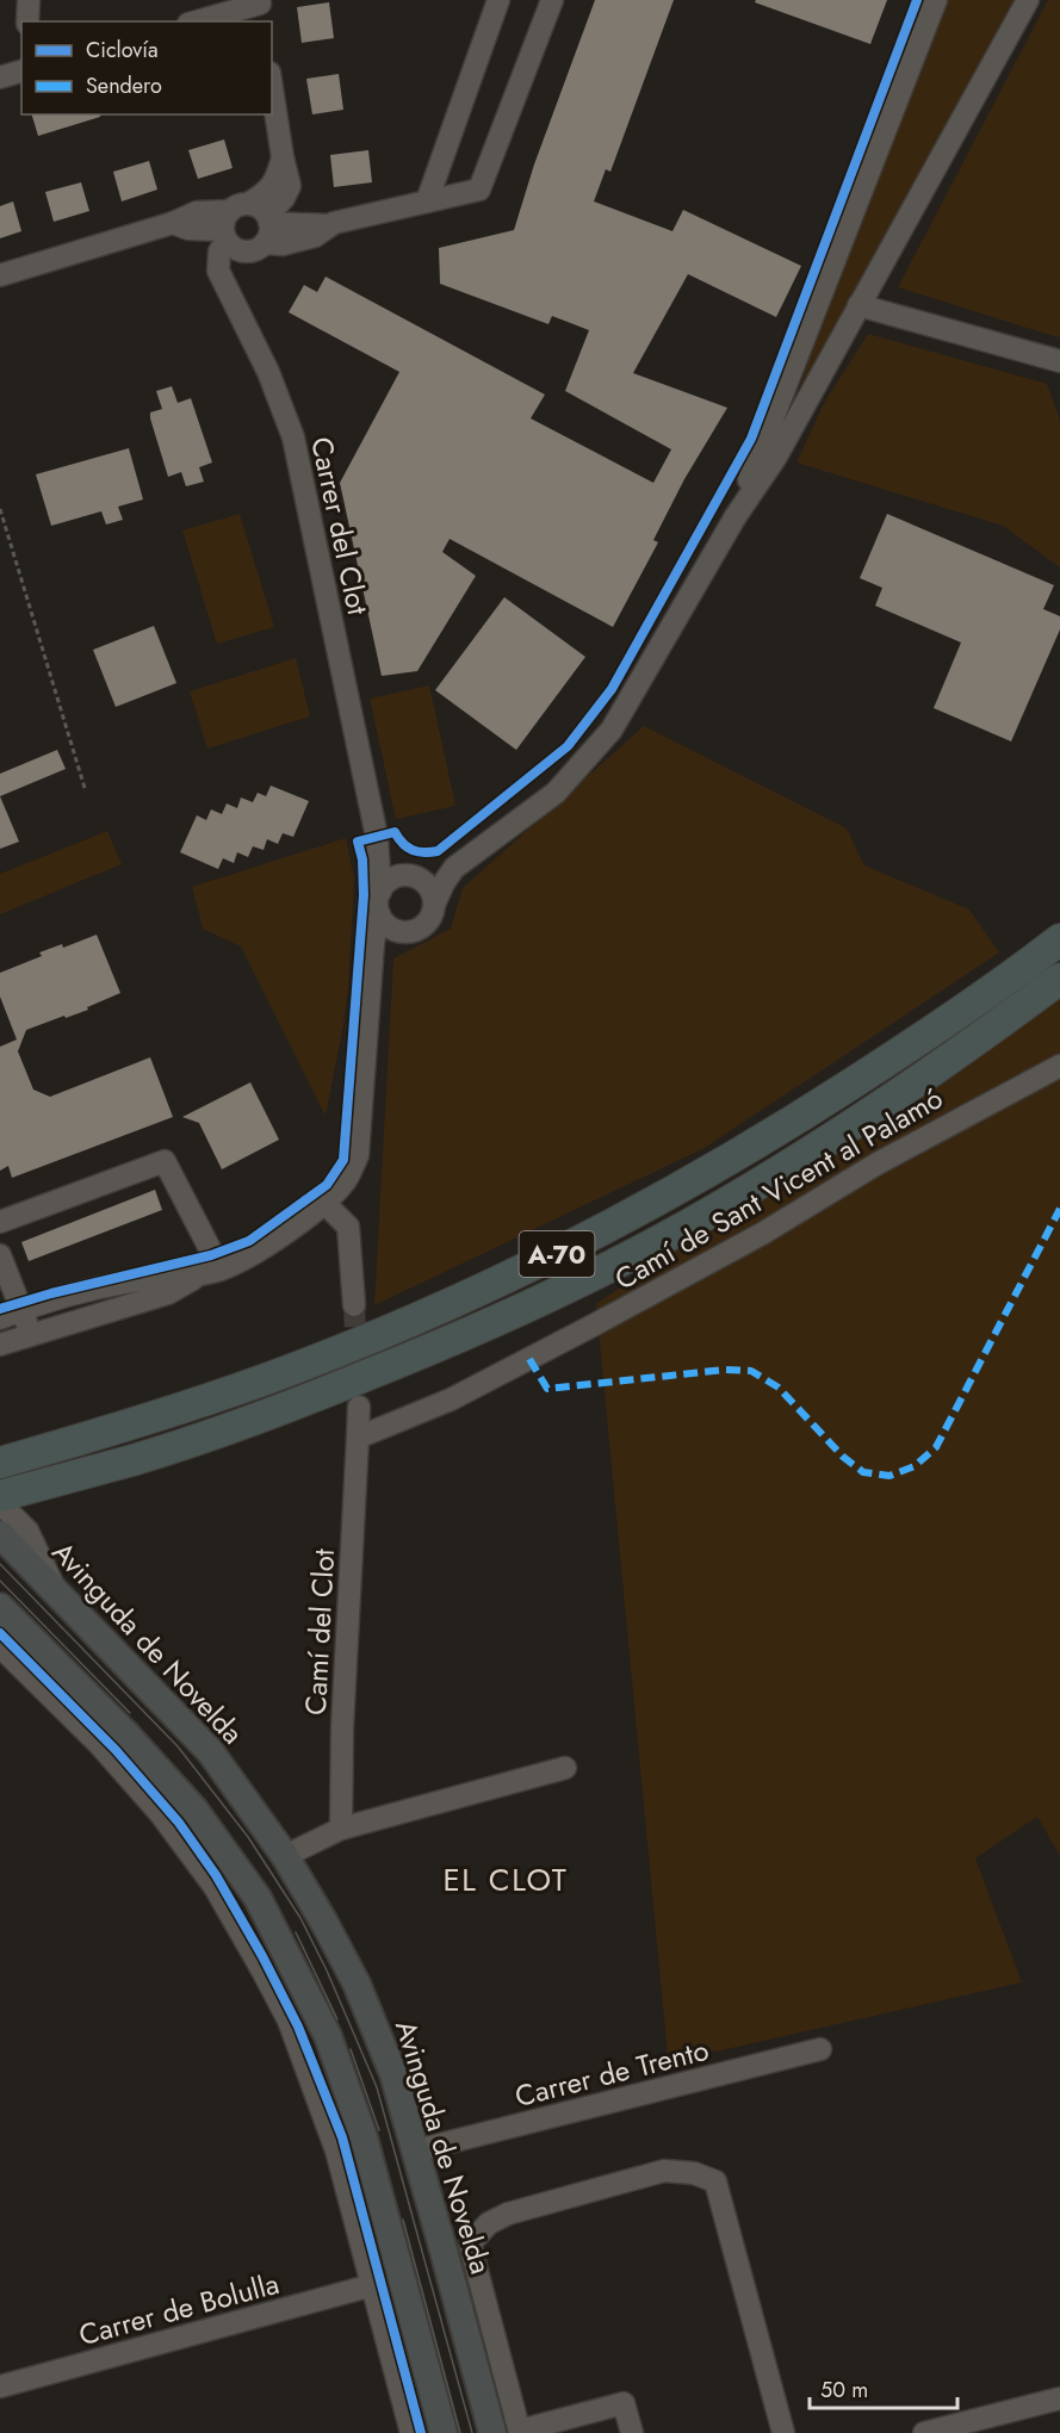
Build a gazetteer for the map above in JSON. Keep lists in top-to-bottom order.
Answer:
{
  "streets": {
    "highway": ["A-70"],
    "main road": ["Avinguda de Novelda"],
    "street": [
      "Carrer del Clot",
      "Camí de Sant Vicent al Palamó",
      "Camí del Clot",
      "Carrer de Trento",
      "Carrer de Bolulla"
    ]
  },
  "crossings": [
    ["Camí de Sant Vicent al Palamó", "Camí del Clot"],
    ["Avinguda de Novelda", "Carrer de Trento"]
  ],
  "districts": ["EL CLOT"],
  "legend": ["Ciclovía", "Sendero"],
  "scale_bar": "50 m"
}
